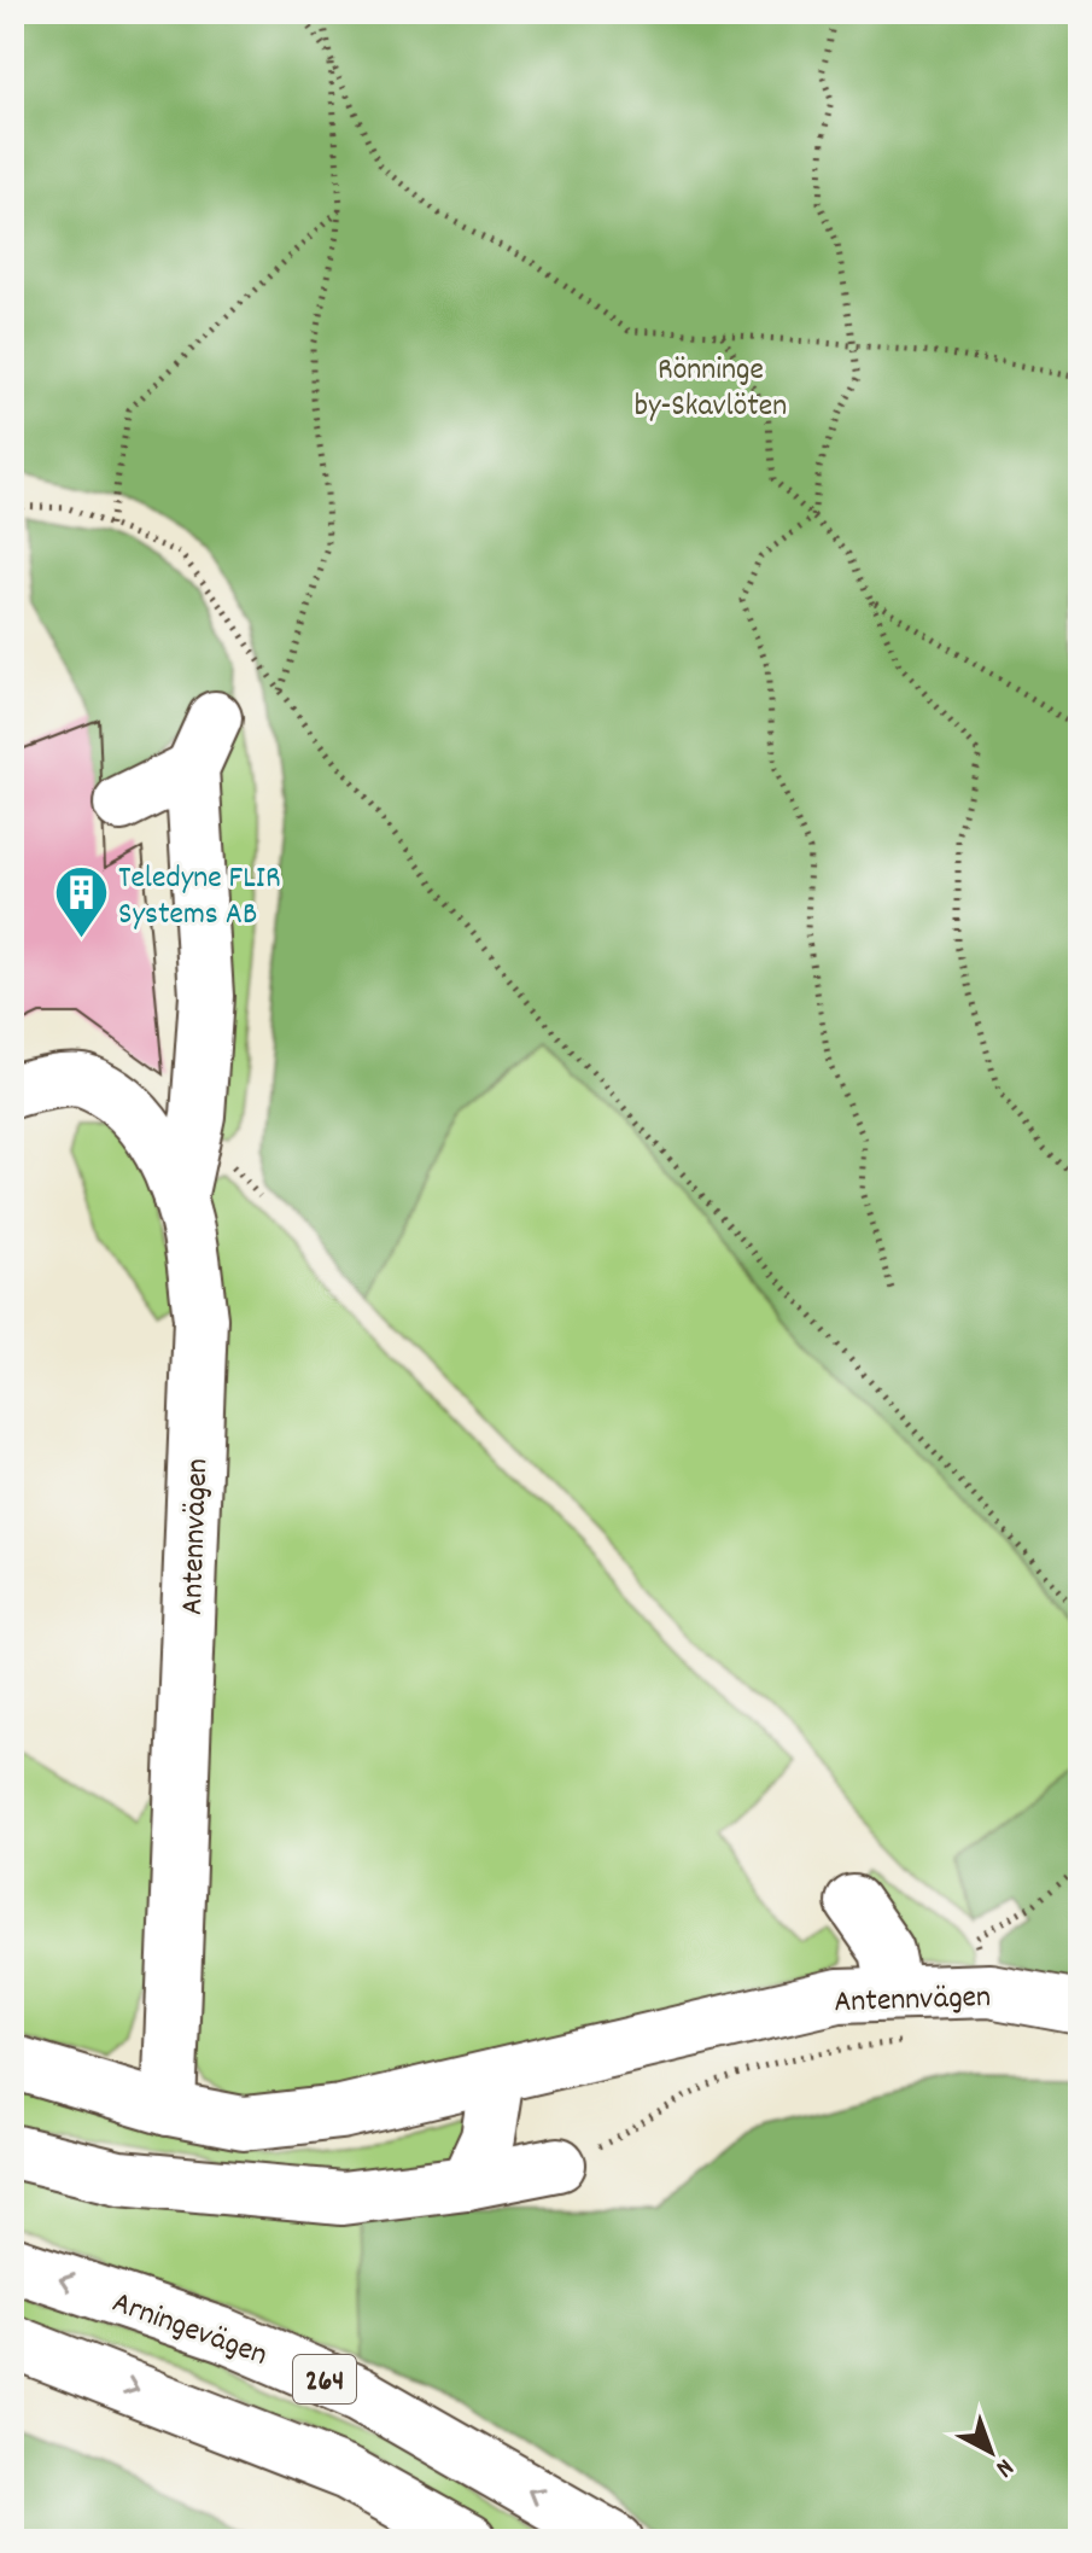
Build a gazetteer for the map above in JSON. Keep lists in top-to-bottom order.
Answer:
{
  "streets": {
    "street": ["Antennvägen", "Arningevägen", "264"]
  },
  "parks": ["Rönninge by-Skavlöten"],
  "places": {
    "building": ["Teledyne FLIR Systems AB"]
  },
  "north": "bottom right"
}
